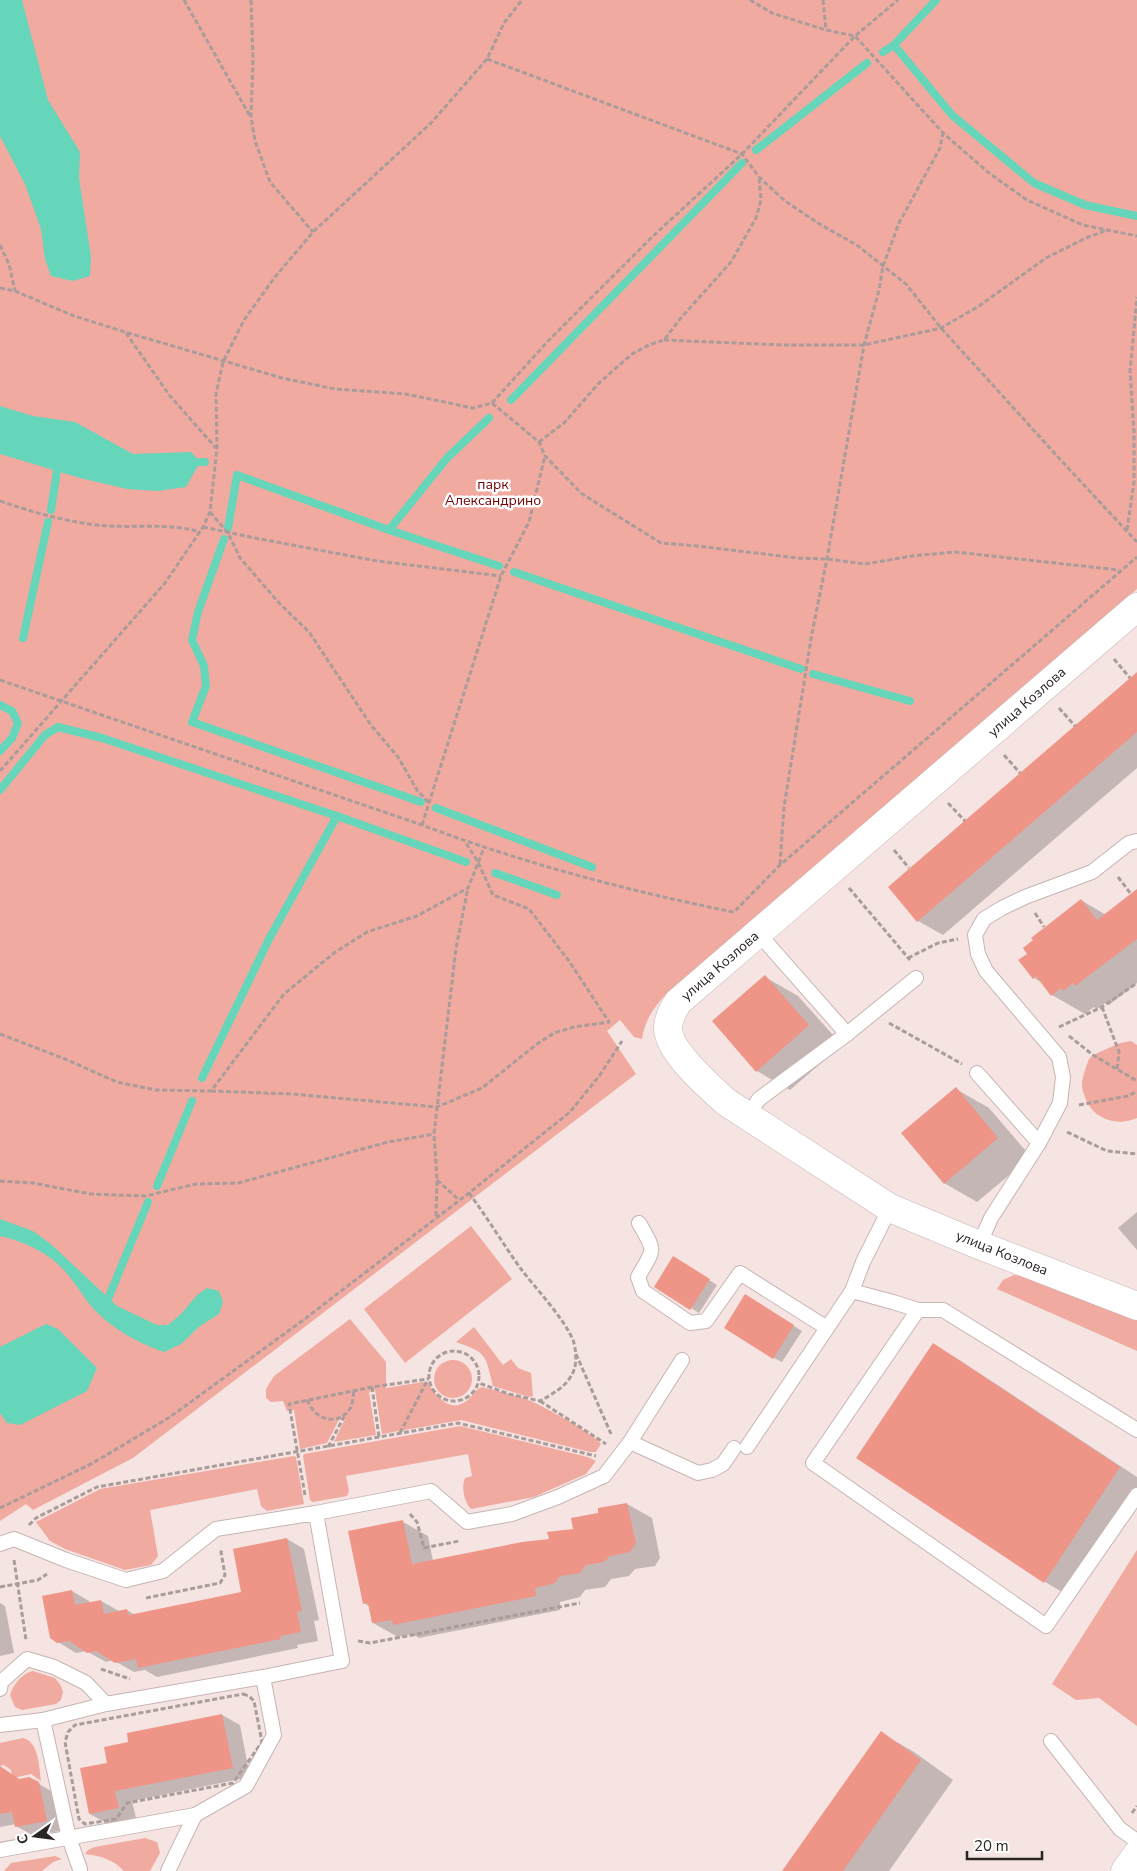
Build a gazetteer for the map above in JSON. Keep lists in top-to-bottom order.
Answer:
{
  "streets": {
    "street": ["улица Козлова"]
  },
  "parks": ["парк Александрино"],
  "scale_bar": "20 m",
  "north": "left"
}
